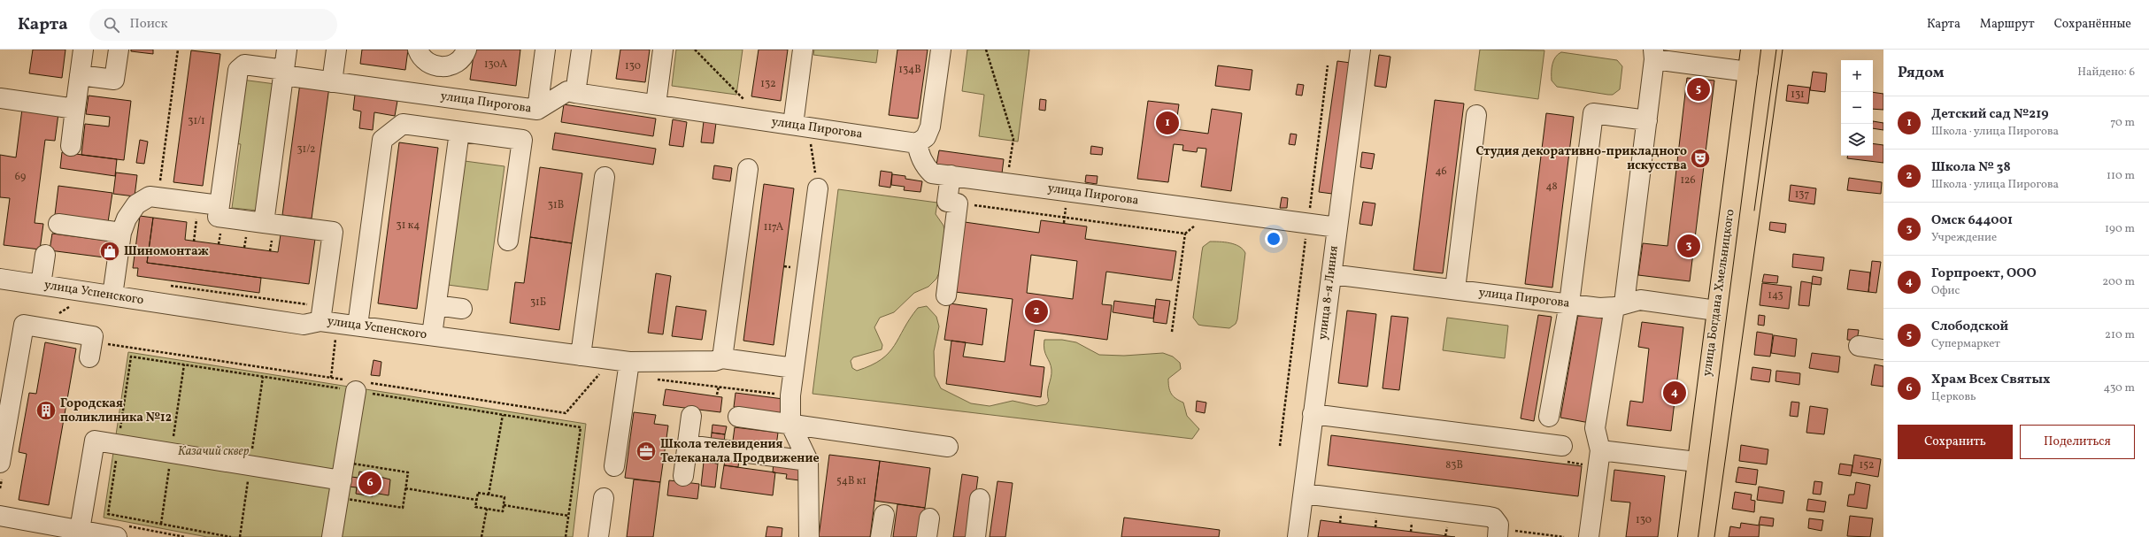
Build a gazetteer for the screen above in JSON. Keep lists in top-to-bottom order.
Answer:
{
  "streets": {
    "main road": ["улица Богдана Хмельницкого"],
    "street": ["улица Пирогова", "улица Успенского", "улица 8-я Линия"]
  },
  "crossings": [
    ["улица Пирогова", "улица 8-я Линия"],
    ["улица Пирогова", "улица Богдана Хмельницкого"]
  ],
  "parks": ["Казачий сквер"],
  "places": {
    "theatre": ["Студия декоративно-прикладного искусства"],
    "shop": ["Шиномонтаж"],
    "building": ["Городская поликлиника №12"],
    "office": ["Школа телевидения Телеканала Продвижение"]
  },
  "house_numbers": [
    "130А",
    "130",
    "134В",
    "132",
    "131",
    "31/1",
    "31/2",
    "46",
    "69",
    "126",
    "48",
    "137",
    "31В",
    "31 к4",
    "117А",
    "143",
    "31Б",
    "83В",
    "152",
    "54В к1",
    "130"
  ],
  "page": {
    "header": "Карта",
    "search": "Поиск",
    "nav": ["Карта", "Маршрут", "Сохранённые"],
    "heading": ["Рядом", "Найдено: 6"],
    "map_buttons": ["+", "−"],
    "pins": [
      "5",
      "1",
      "3",
      "2",
      "4",
      "6"
    ],
    "list": [
      {
        "mark": "1",
        "name": "Детский сад №219",
        "note": "Школа · улица Пирогова",
        "value": "70 m"
      },
      {
        "mark": "2",
        "name": "Школа № 38",
        "note": "Школа · улица Пирогова",
        "value": "110 m"
      },
      {
        "mark": "3",
        "name": "Омск 644001",
        "note": "Учреждение",
        "value": "190 m"
      },
      {
        "mark": "4",
        "name": "Горпроект, ООО",
        "note": "Офис",
        "value": "200 m"
      },
      {
        "mark": "5",
        "name": "Слободской",
        "note": "Супермаркет",
        "value": "210 m"
      },
      {
        "mark": "6",
        "name": "Храм Всех Святых",
        "note": "Церковь",
        "value": "430 m"
      }
    ],
    "buttons": ["Сохранить", "Поделиться"]
  }
}
